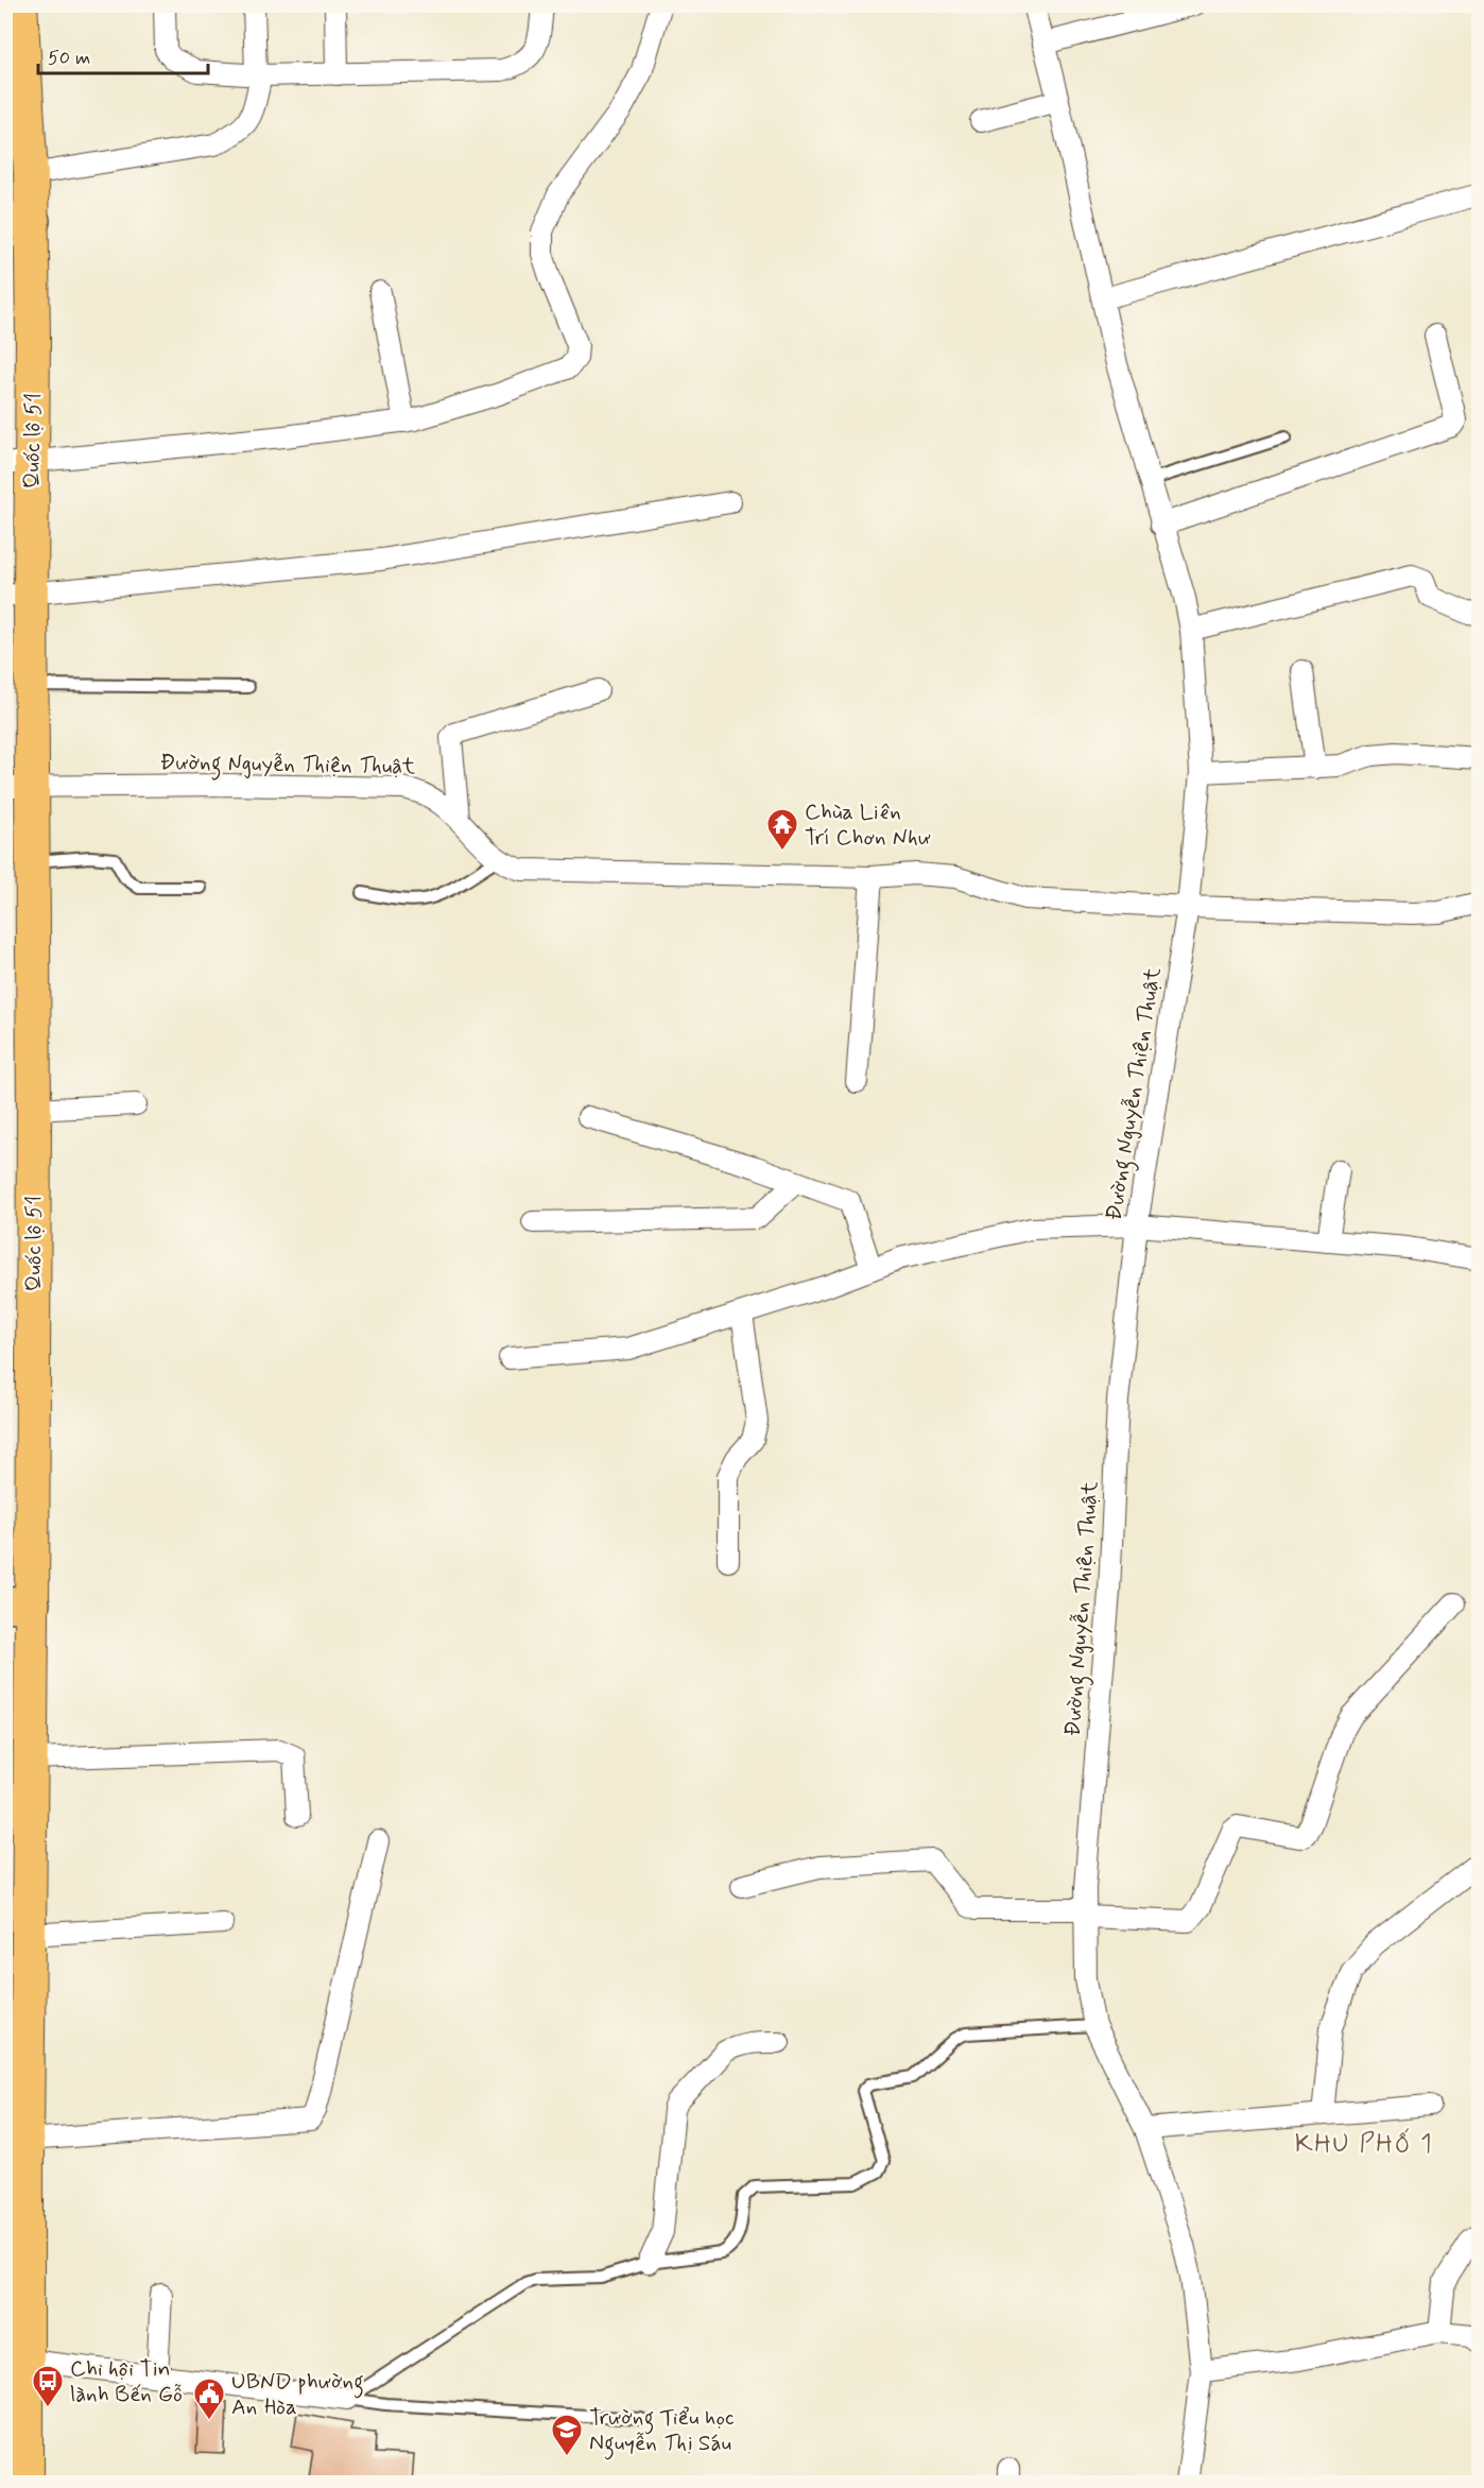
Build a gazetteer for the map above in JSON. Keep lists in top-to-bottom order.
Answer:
{
  "streets": {
    "main road": ["Quốc lộ 51"],
    "street": ["Đường Nguyễn Thiện Thuật"]
  },
  "crossings": [
    ["Quốc lộ 51", "Đường Nguyễn Thiện Thuật"]
  ],
  "districts": ["KHU PHỐ 1"],
  "places": {
    "temple": ["Chùa Liên Trí Chơn Như"],
    "bus stop": ["Chi hội Tin lành Bến Gỗ"],
    "public building": ["UBND phường An Hòa"],
    "school or university": ["Trường Tiểu học Nguyễn Thị Sáu"]
  },
  "scale_bar": "50 m"
}
